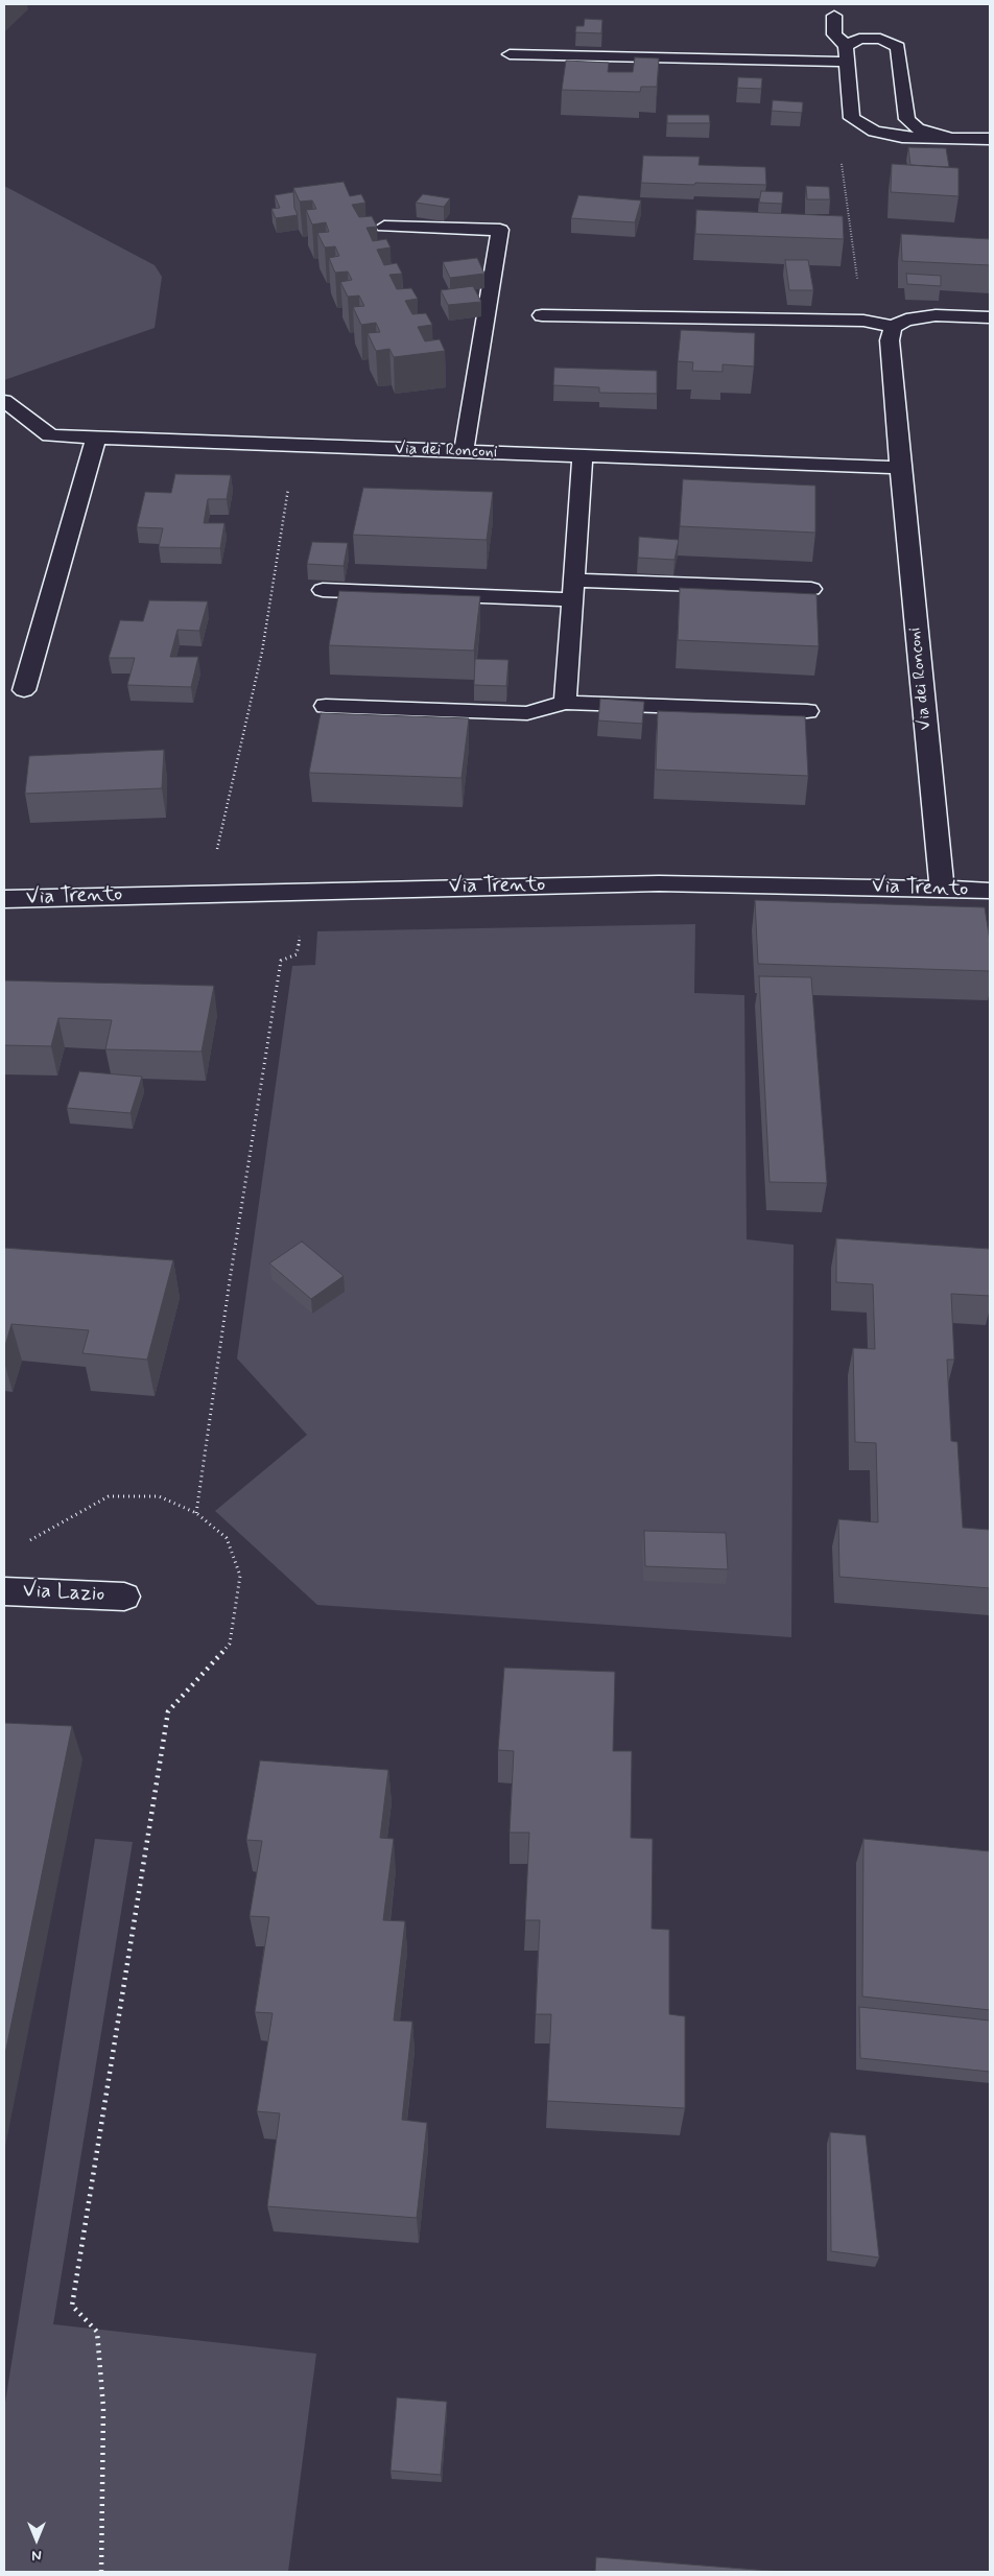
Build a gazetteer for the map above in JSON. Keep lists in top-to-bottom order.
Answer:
{
  "streets": {
    "street": ["Via dei Ronconi", "Via Trento", "Via Lazio"]
  },
  "crossings": [
    ["Via dei Ronconi", "Via Trento"]
  ],
  "north": "bottom"
}
